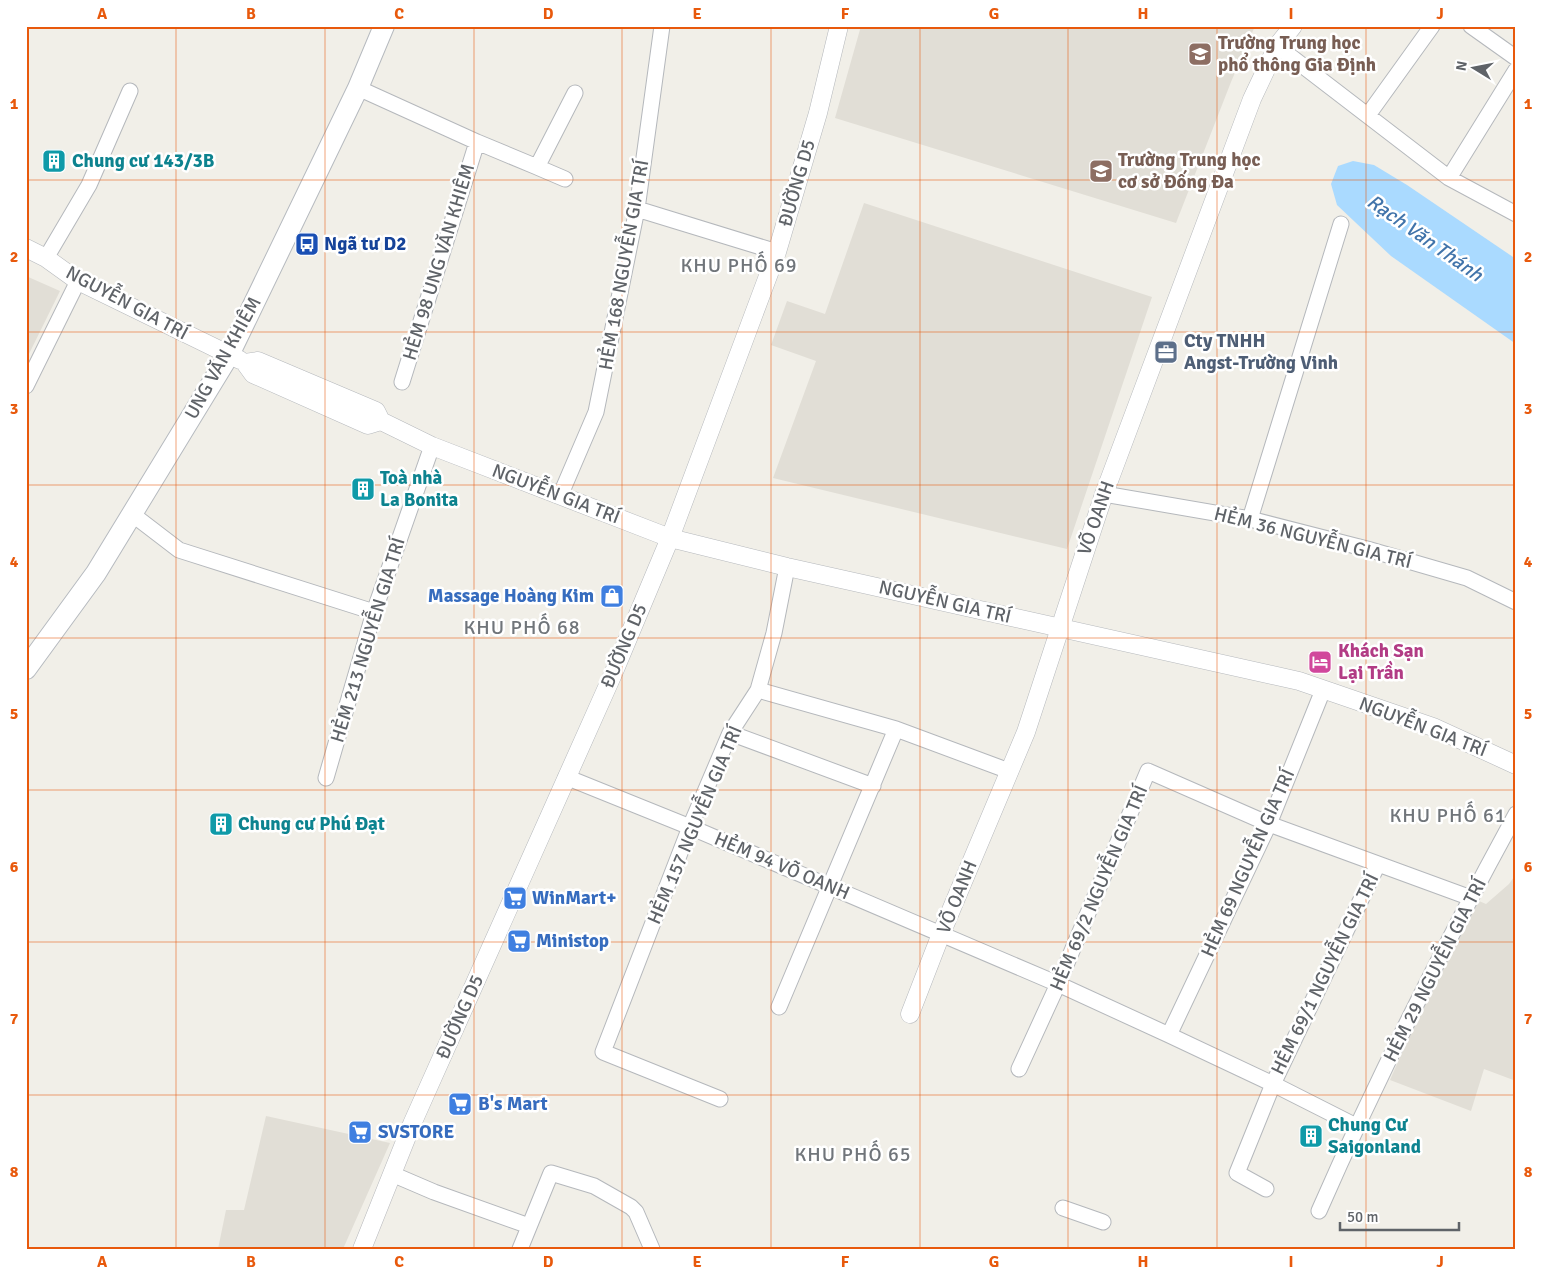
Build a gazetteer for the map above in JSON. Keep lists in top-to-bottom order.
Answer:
{
  "streets": {
    "main road": ["UNG VĂN KHIÊM"],
    "street": [
      "ĐƯỜNG D5",
      "HẺM 98 UNG VĂN KHIÊM",
      "HẺM 168 NGUYỄN GIA TRÍ",
      "NGUYỄN GIA TRÍ",
      "VÕ OANH",
      "HẺM 36 NGUYỄN GIA TRÍ",
      "HẺM 213 NGUYỄN GIA TRÍ",
      "HẺM 157 NGUYỄN GIA TRÍ",
      "HẺM 69 NGUYỄN GIA TRÍ",
      "HẺM 94 VÕ OANH",
      "HẺM 69/2 NGUYỄN GIA TRÍ",
      "HẺM 29 NGUYỄN GIA TRÍ",
      "HẺM 69/1 NGUYỄN GIA TRÍ"
    ]
  },
  "crossings": [
    ["ĐƯỜNG D5", "NGUYỄN GIA TRÍ"],
    ["ĐƯỜNG D5", "HẺM 94 VÕ OANH"],
    ["HẺM 98 UNG VĂN KHIÊM", "UNG VĂN KHIÊM"],
    ["HẺM 168 NGUYỄN GIA TRÍ", "NGUYỄN GIA TRÍ"],
    ["NGUYỄN GIA TRÍ", "UNG VĂN KHIÊM"],
    ["NGUYỄN GIA TRÍ", "VÕ OANH"],
    ["NGUYỄN GIA TRÍ", "HẺM 213 NGUYỄN GIA TRÍ"],
    ["NGUYỄN GIA TRÍ", "HẺM 157 NGUYỄN GIA TRÍ"],
    ["NGUYỄN GIA TRÍ", "HẺM 69 NGUYỄN GIA TRÍ"],
    ["VÕ OANH", "HẺM 36 NGUYỄN GIA TRÍ"],
    ["VÕ OANH", "HẺM 94 VÕ OANH"],
    ["HẺM 157 NGUYỄN GIA TRÍ", "HẺM 94 VÕ OANH"],
    ["HẺM 69 NGUYỄN GIA TRÍ", "HẺM 94 VÕ OANH"],
    ["HẺM 69 NGUYỄN GIA TRÍ", "HẺM 69/2 NGUYỄN GIA TRÍ"],
    ["HẺM 94 VÕ OANH", "HẺM 69/2 NGUYỄN GIA TRÍ"],
    ["HẺM 94 VÕ OANH", "HẺM 29 NGUYỄN GIA TRÍ"],
    ["HẺM 94 VÕ OANH", "HẺM 69/1 NGUYỄN GIA TRÍ"]
  ],
  "districts": [
    "KHU PHỐ 69",
    "KHU PHỐ 68",
    "KHU PHỐ 61",
    "KHU PHỐ 65"
  ],
  "water": ["Rạch Văn Thánh"],
  "places": {
    "school or university": ["Trường Trung học phổ thông Gia Định", "Trường Trung học cơ sở Đống Đa"],
    "building": [
      "Chung cư 143/3B",
      "Toà nhà La Bonita",
      "Chung cư Phú Đạt",
      "Chung Cư Saigonland"
    ],
    "bus stop": ["Ngã tư D2"],
    "office": ["Cty TNHH Angst-Trường Vinh"],
    "shop": ["Massage Hoàng Kim"],
    "hotel": ["Khách Sạn Lại Trần"],
    "supermarket": [
      "WinMart+",
      "Ministop",
      "B's Mart",
      "SVSTORE"
    ]
  },
  "scale_bar": "50 m",
  "north": "left",
  "grid": {
    "columns": [
      "A",
      "B",
      "C",
      "D",
      "E",
      "F",
      "G",
      "H",
      "I",
      "J"
    ],
    "rows": [
      "1",
      "2",
      "3",
      "4",
      "5",
      "6",
      "7",
      "8"
    ]
  }
}
